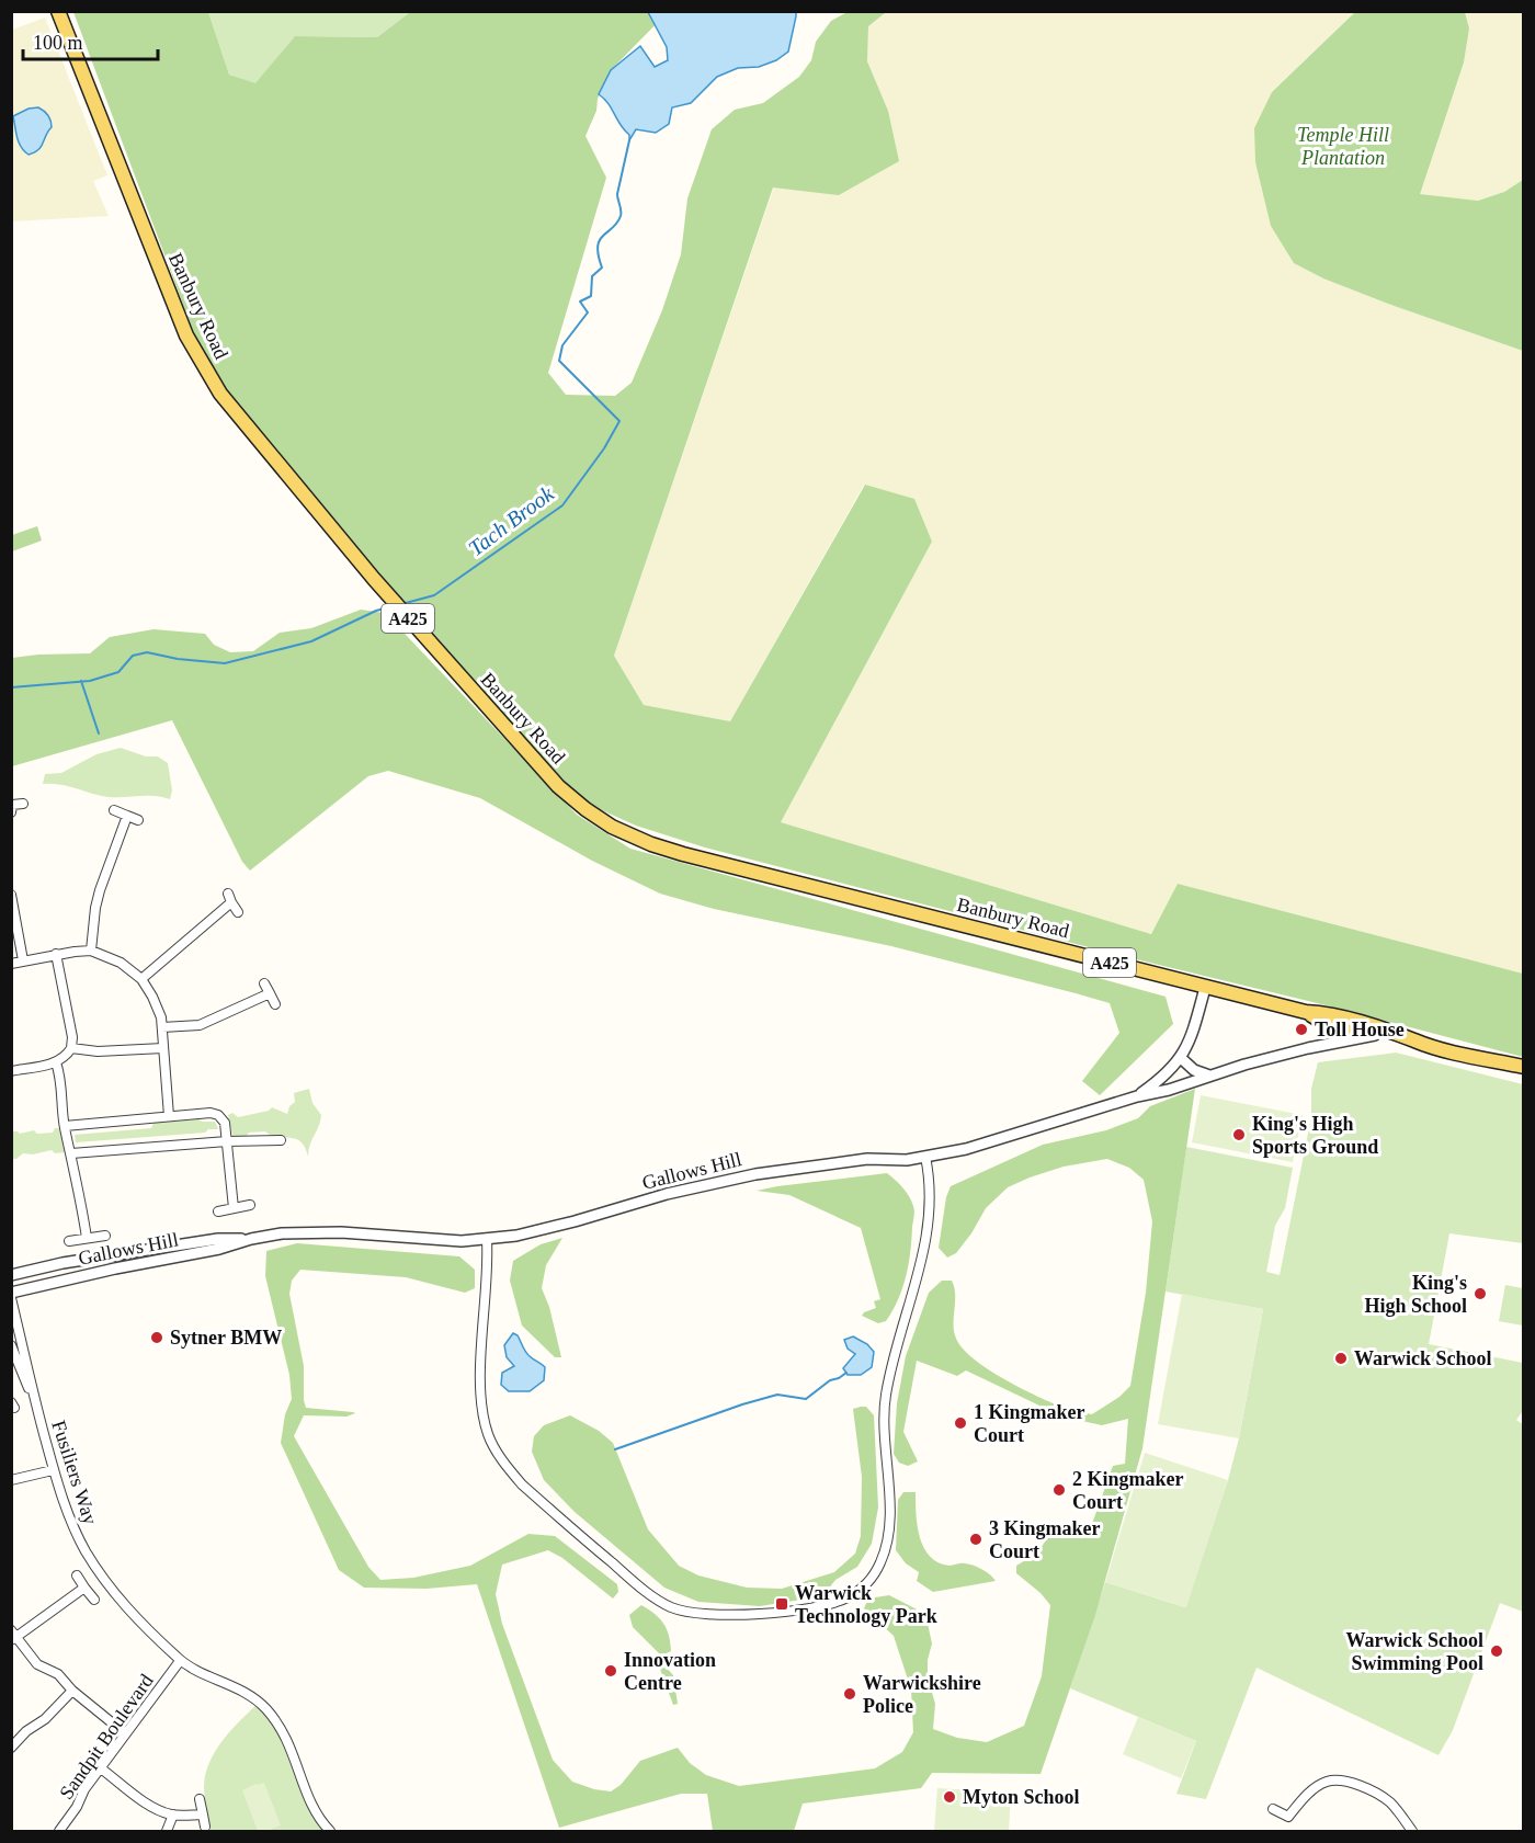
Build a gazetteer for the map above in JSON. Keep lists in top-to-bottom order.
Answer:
{
  "streets": {
    "main road": ["Banbury Road", "A425"],
    "street": ["Gallows Hill", "Fusiliers Way", "Sandpit Boulevard"]
  },
  "crossings": [
    ["Banbury Road", "Gallows Hill"],
    ["Fusiliers Way", "Sandpit Boulevard"]
  ],
  "water": ["Tach Brook"],
  "parks": ["Temple Hill Plantation"],
  "places": {
    "other": [
      "Toll House",
      "King's High Sports Ground",
      "King's High School",
      "Sytner BMW",
      "Warwick School",
      "1 Kingmaker Court",
      "2 Kingmaker Court",
      "3 Kingmaker Court",
      "Warwick School Swimming Pool",
      "Innovation Centre",
      "Warwickshire Police",
      "Myton School"
    ],
    "transit": ["Warwick Technology Park"]
  },
  "scale_bar": "100 m"
}
